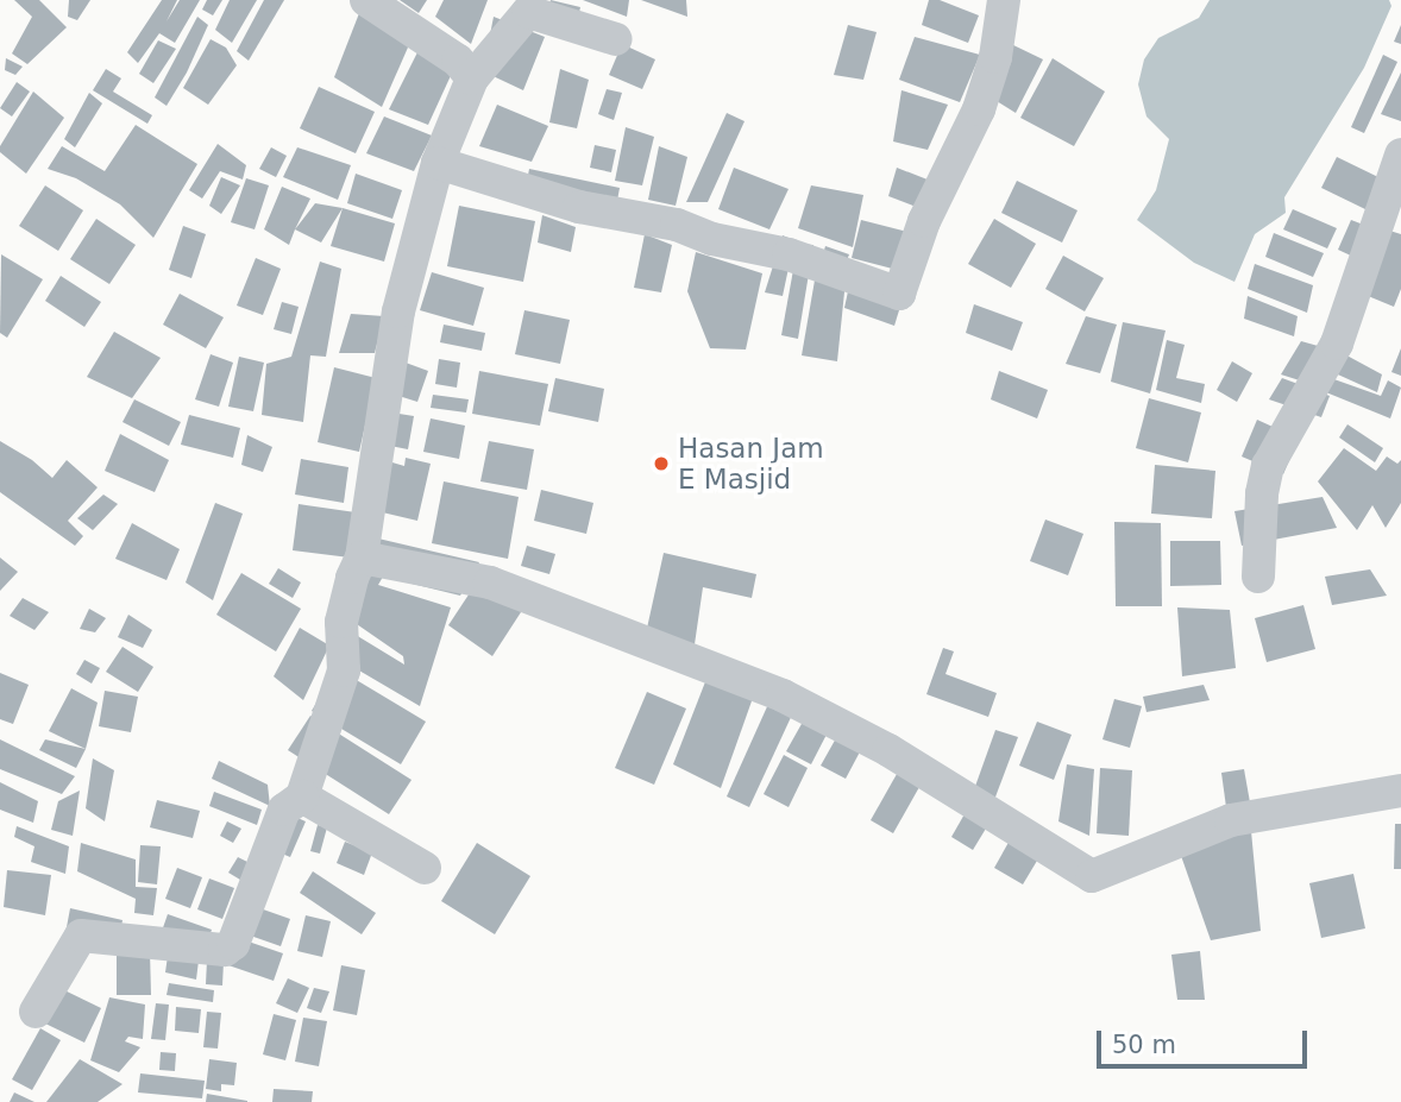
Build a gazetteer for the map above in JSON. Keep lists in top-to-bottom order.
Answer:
{
  "places": ["Hasan Jam E Masjid"],
  "scale_bar": "50 m"
}
